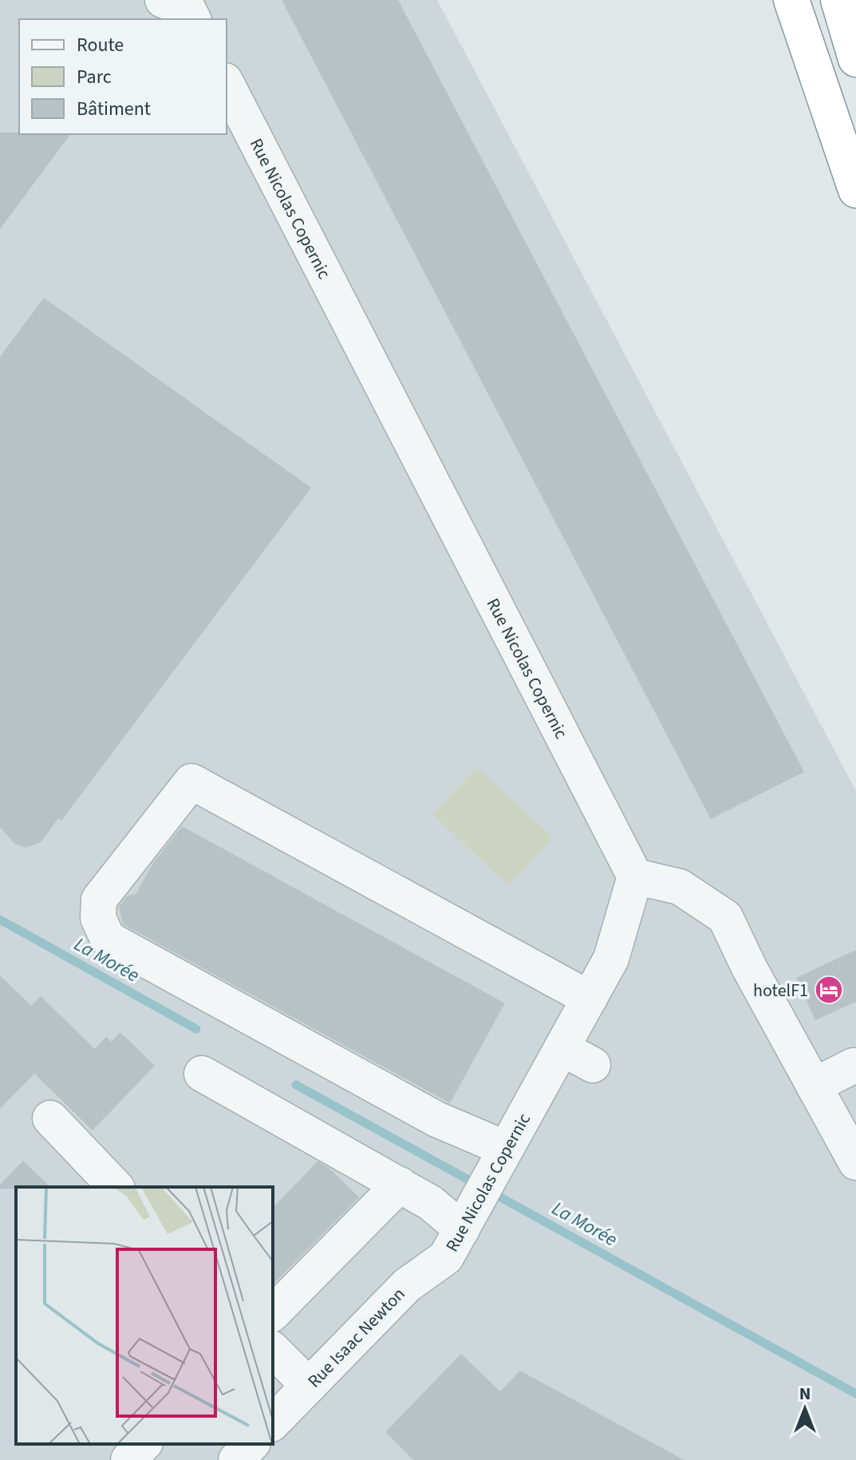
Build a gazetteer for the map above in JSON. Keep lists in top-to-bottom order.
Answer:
{
  "streets": {
    "street": ["Rue Nicolas Copernic", "Rue Isaac Newton"]
  },
  "crossings": [
    ["Rue Nicolas Copernic", "Rue Isaac Newton"]
  ],
  "water": ["La Morée"],
  "places": {
    "hotel": ["hotelF1"]
  },
  "legend": ["Route", "Parc", "Bâtiment"],
  "north": "top"
}
